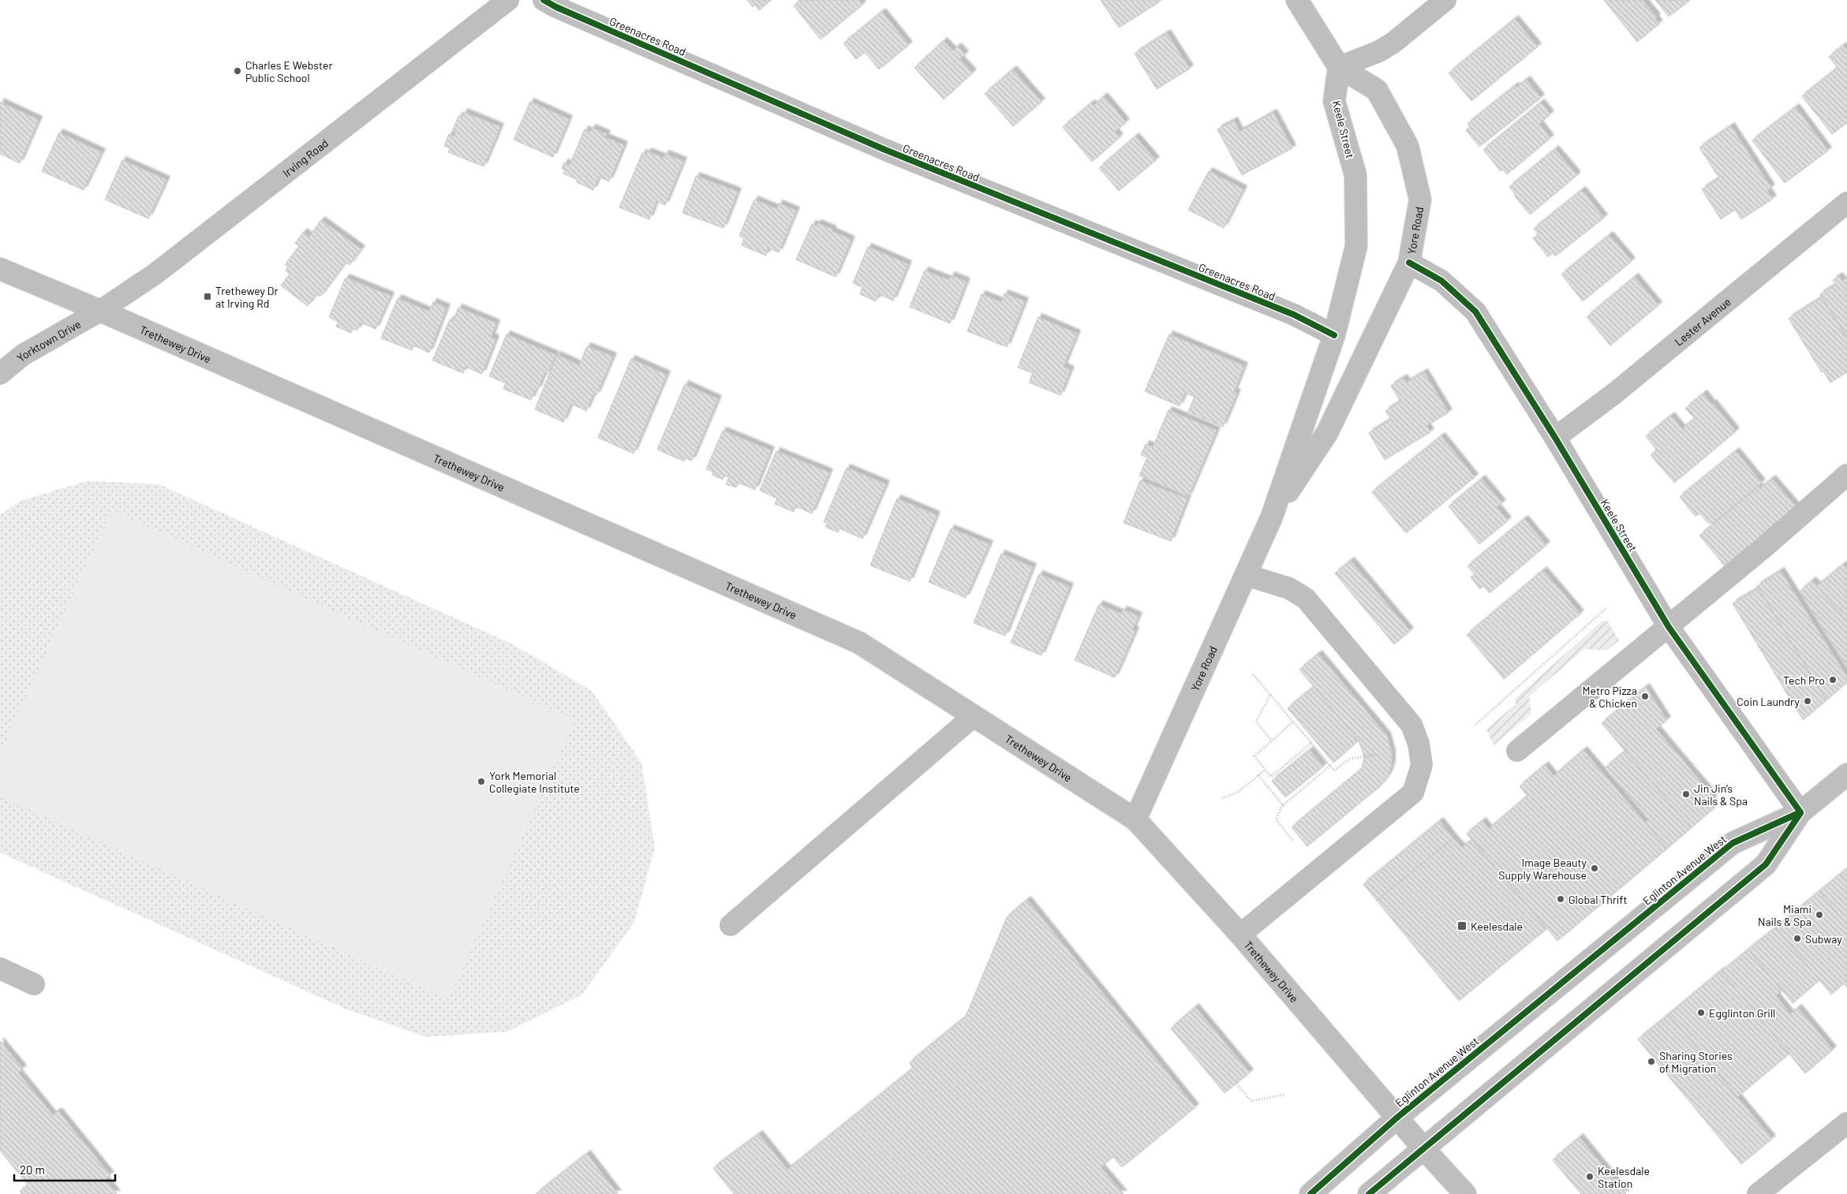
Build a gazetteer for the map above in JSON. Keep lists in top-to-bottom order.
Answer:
{
  "streets": {
    "main road": [
      "Greenacres Road",
      "Keele Street",
      "Irving Road",
      "Yore Road",
      "Lester Avenue",
      "Yorktown Drive",
      "Trethewey Drive",
      "Eglinton Avenue West"
    ]
  },
  "crossings": [
    ["Greenacres Road", "Yore Road"],
    ["Keele Street", "Yore Road"],
    ["Keele Street", "Lester Avenue"],
    ["Keele Street", "Eglinton Avenue West"],
    ["Irving Road", "Yorktown Drive"],
    ["Irving Road", "Trethewey Drive"],
    ["Yore Road", "Trethewey Drive"],
    ["Yorktown Drive", "Trethewey Drive"],
    ["Trethewey Drive", "Eglinton Avenue West"]
  ],
  "places": {
    "other": [
      "Charles E Webster Public School",
      "Tech Pro",
      "Metro Pizza & Chicken",
      "Coin Laundry",
      "York Memorial Collegiate Institute",
      "Jin Jin’s Nails & Spa",
      "Image Beauty Supply Warehouse",
      "Global Thrift",
      "Miami Nails & Spa",
      "Subway",
      "Egglinton Grill",
      "Sharing Stories of Migration",
      "Keelesdale Station"
    ],
    "transit": ["Trethewey Dr at Irving Rd", "Keelesdale"]
  },
  "scale_bar": "20 m"
}
